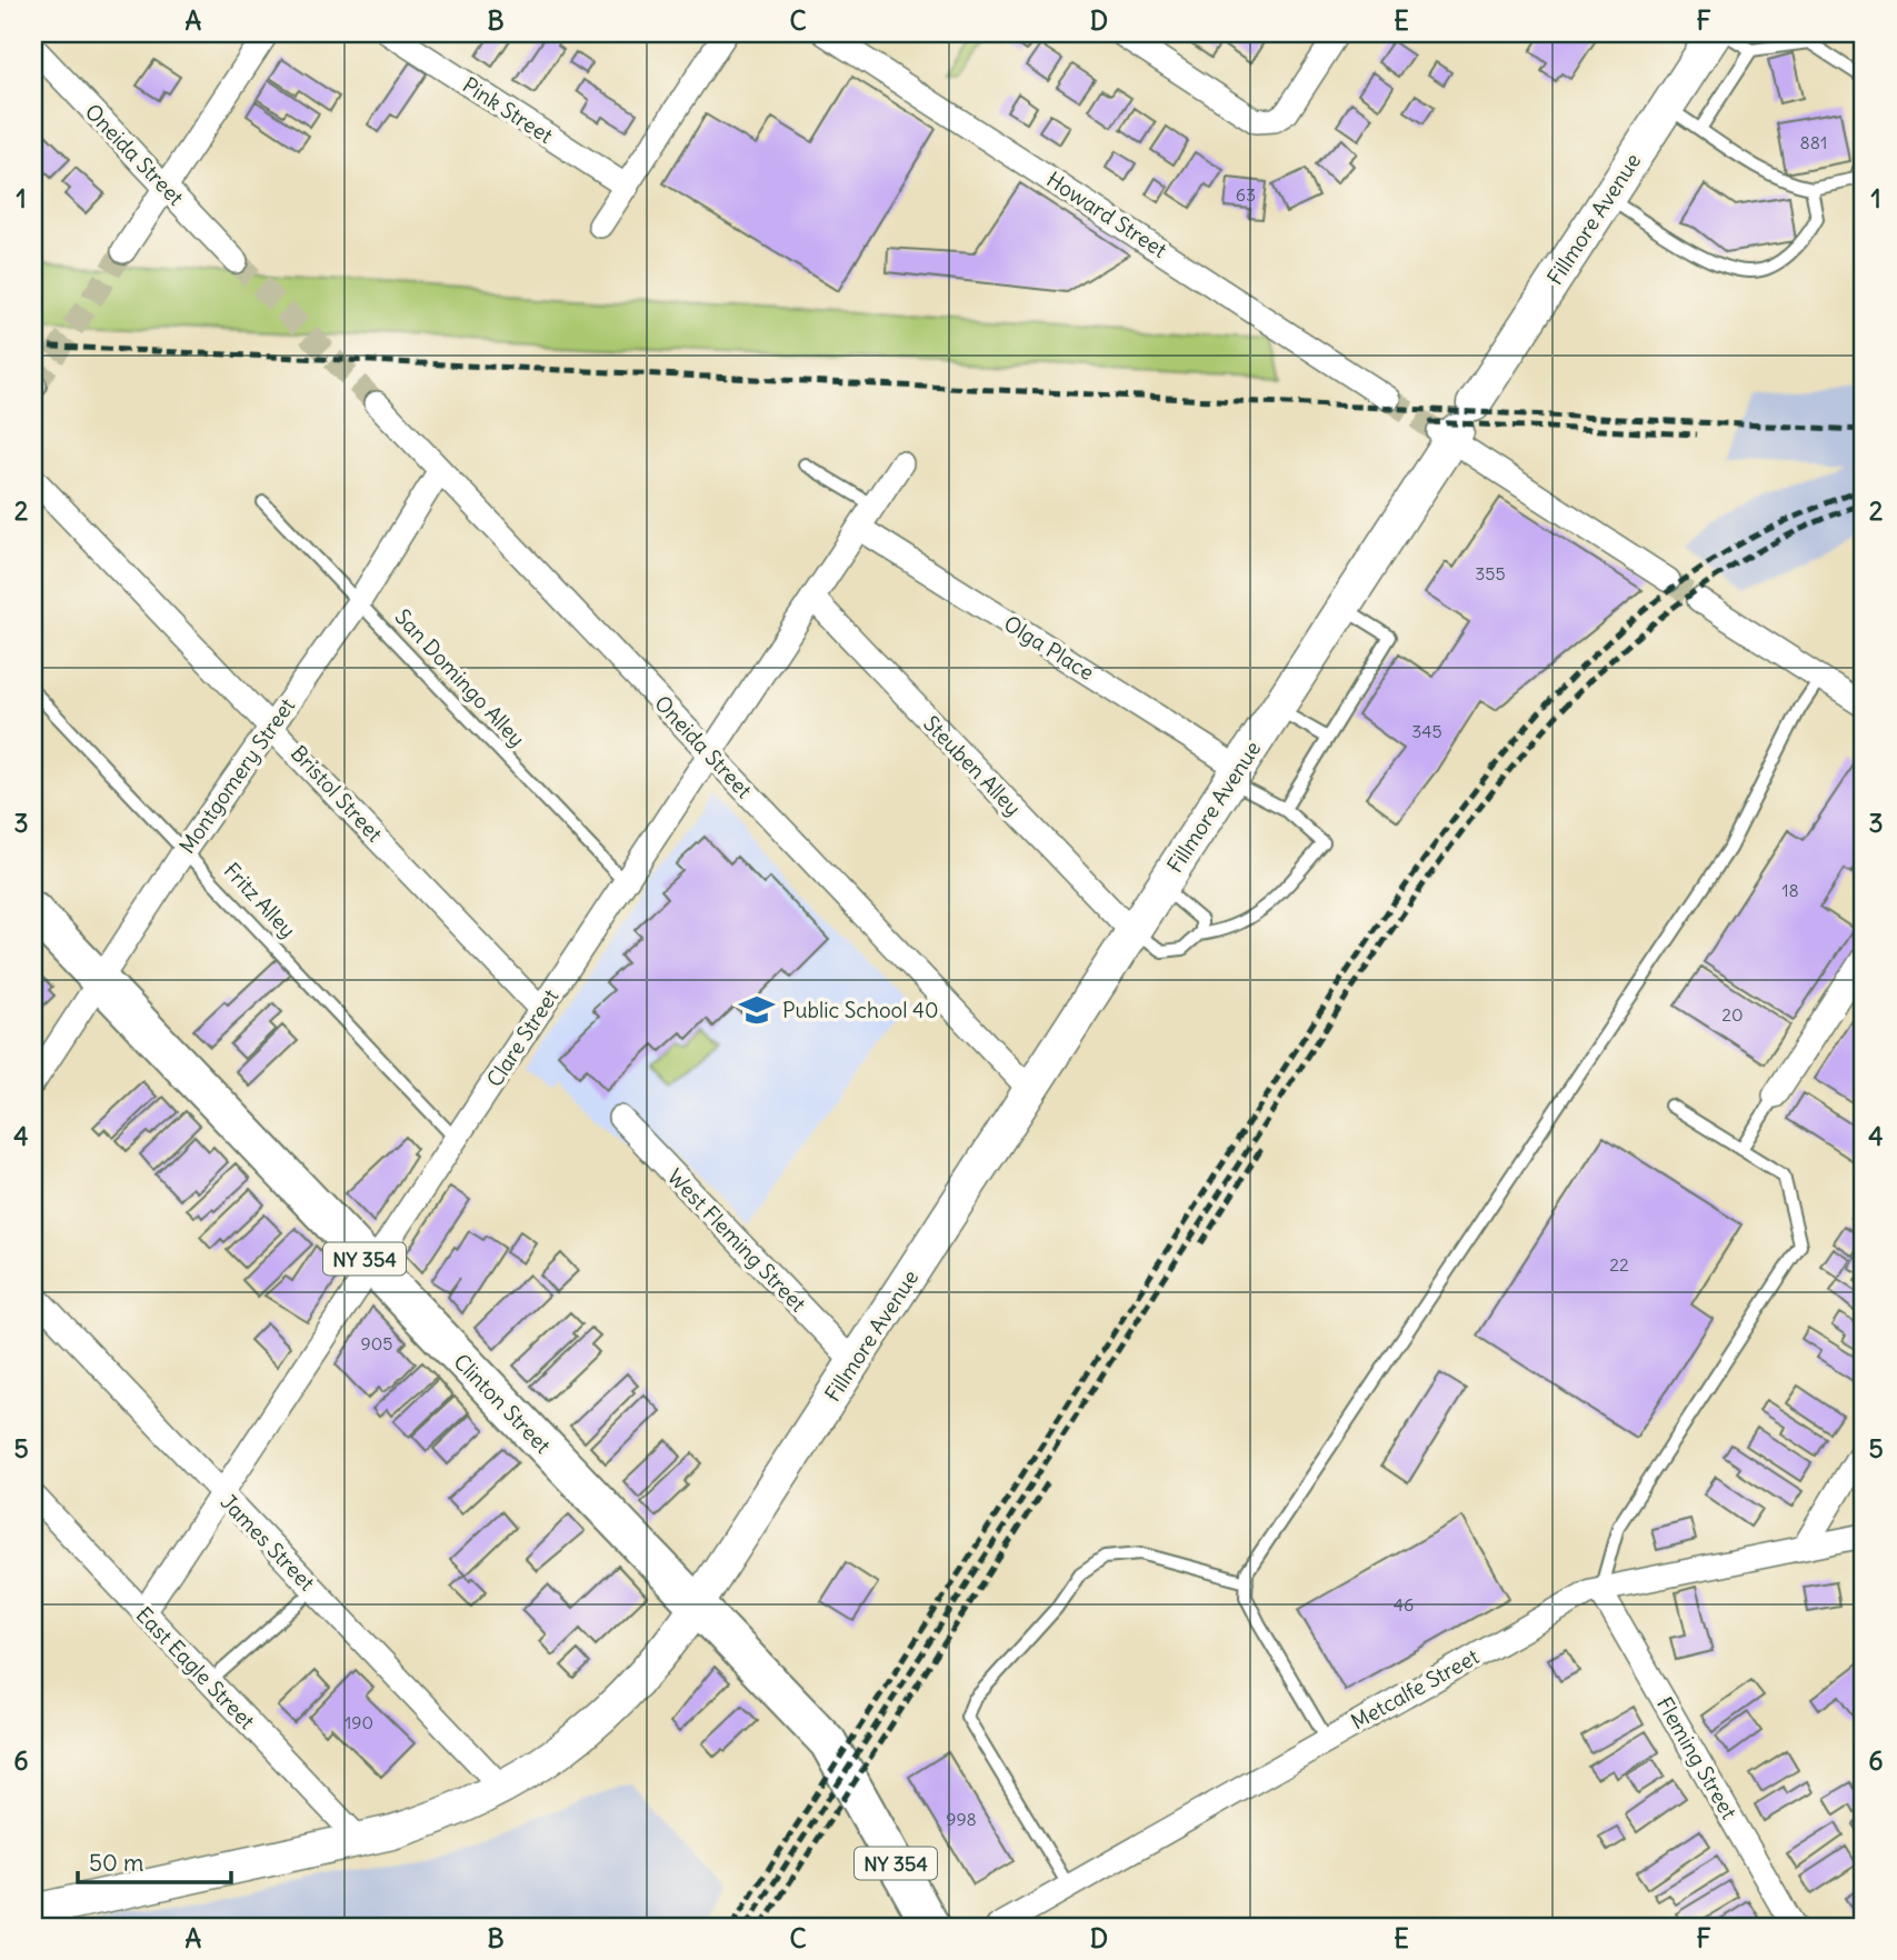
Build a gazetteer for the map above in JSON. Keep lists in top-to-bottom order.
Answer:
{
  "streets": {
    "main road": ["NY 354", "Clinton Street"],
    "street": [
      "Pink Street",
      "Oneida Street",
      "Howard Street",
      "Fillmore Avenue",
      "Olga Place",
      "Steuben Alley",
      "Montgomery Street",
      "Bristol Street",
      "Clare Street",
      "West Fleming Street",
      "James Street",
      "East Eagle Street",
      "Metcalfe Street",
      "Fleming Street"
    ],
    "lane": ["San Domingo Alley", "Fritz Alley"]
  },
  "crossings": [
    ["Oneida Street", "Fillmore Avenue"],
    ["Oneida Street", "Montgomery Street"],
    ["Oneida Street", "Clare Street"],
    ["Fillmore Avenue", "Olga Place"],
    ["Fillmore Avenue", "Steuben Alley"],
    ["Fillmore Avenue", "West Fleming Street"],
    ["Fillmore Avenue", "Clinton Street"],
    ["Fillmore Avenue", "James Street"],
    ["Fillmore Avenue", "East Eagle Street"],
    ["Olga Place", "Clare Street"],
    ["San Domingo Alley", "Montgomery Street"],
    ["San Domingo Alley", "Clare Street"],
    ["Steuben Alley", "Clare Street"],
    ["Montgomery Street", "Bristol Street"],
    ["Montgomery Street", "Fritz Alley"],
    ["Montgomery Street", "Clinton Street"],
    ["Bristol Street", "Clare Street"],
    ["Fritz Alley", "Clare Street"],
    ["Clare Street", "Clinton Street"],
    ["Clare Street", "James Street"],
    ["Clare Street", "East Eagle Street"],
    ["Metcalfe Street", "Fleming Street"]
  ],
  "places": {
    "school or university": ["Public School 40"]
  },
  "house_numbers": [
    "881",
    "63",
    "355",
    "345",
    "18",
    "20",
    "22",
    "905",
    "46",
    "190",
    "998"
  ],
  "scale_bar": "50 m",
  "grid": {
    "columns": [
      "A",
      "B",
      "C",
      "D",
      "E",
      "F"
    ],
    "rows": [
      "1",
      "2",
      "3",
      "4",
      "5",
      "6"
    ]
  }
}
